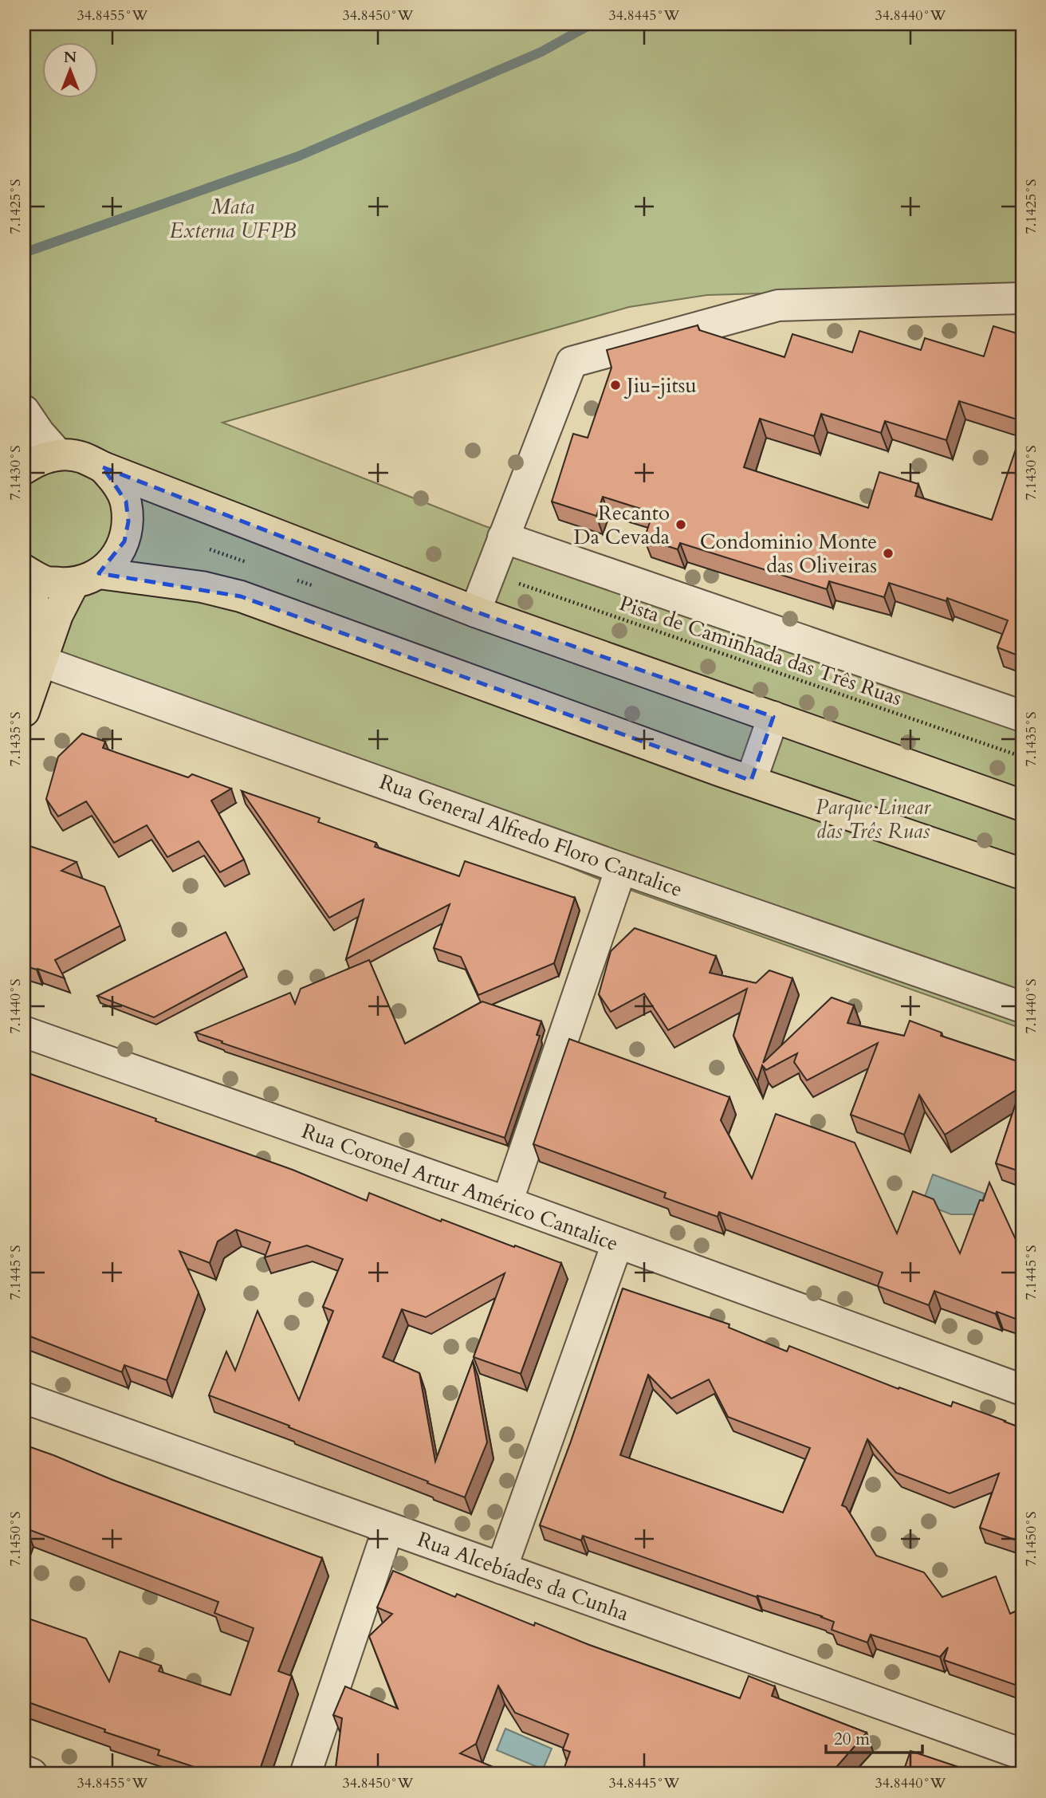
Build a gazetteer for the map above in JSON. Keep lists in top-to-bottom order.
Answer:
{
  "streets": {
    "street": ["Rua General Alfredo Floro Cantalice", "Rua Coronel Artur Américo Cantalice", "Rua Alcebíades da Cunha"],
    "path": ["Pista de Caminhada das Três Ruas"]
  },
  "parks": ["Mata Externa UFPB", "Parque Linear das Três Ruas"],
  "places": ["Jiu-jitsu", "Recanto Da Cevada", "Condominio Monte das Oliveiras"],
  "scale_bar": "20 m",
  "north": "top",
  "coordinates": [
    "34.8455°W",
    "34.8450°W",
    "34.8445°W",
    "34.8440°W",
    "7.1425°S",
    "7.1430°S",
    "7.1435°S",
    "7.1440°S",
    "7.1445°S",
    "7.1450°S"
  ]
}
